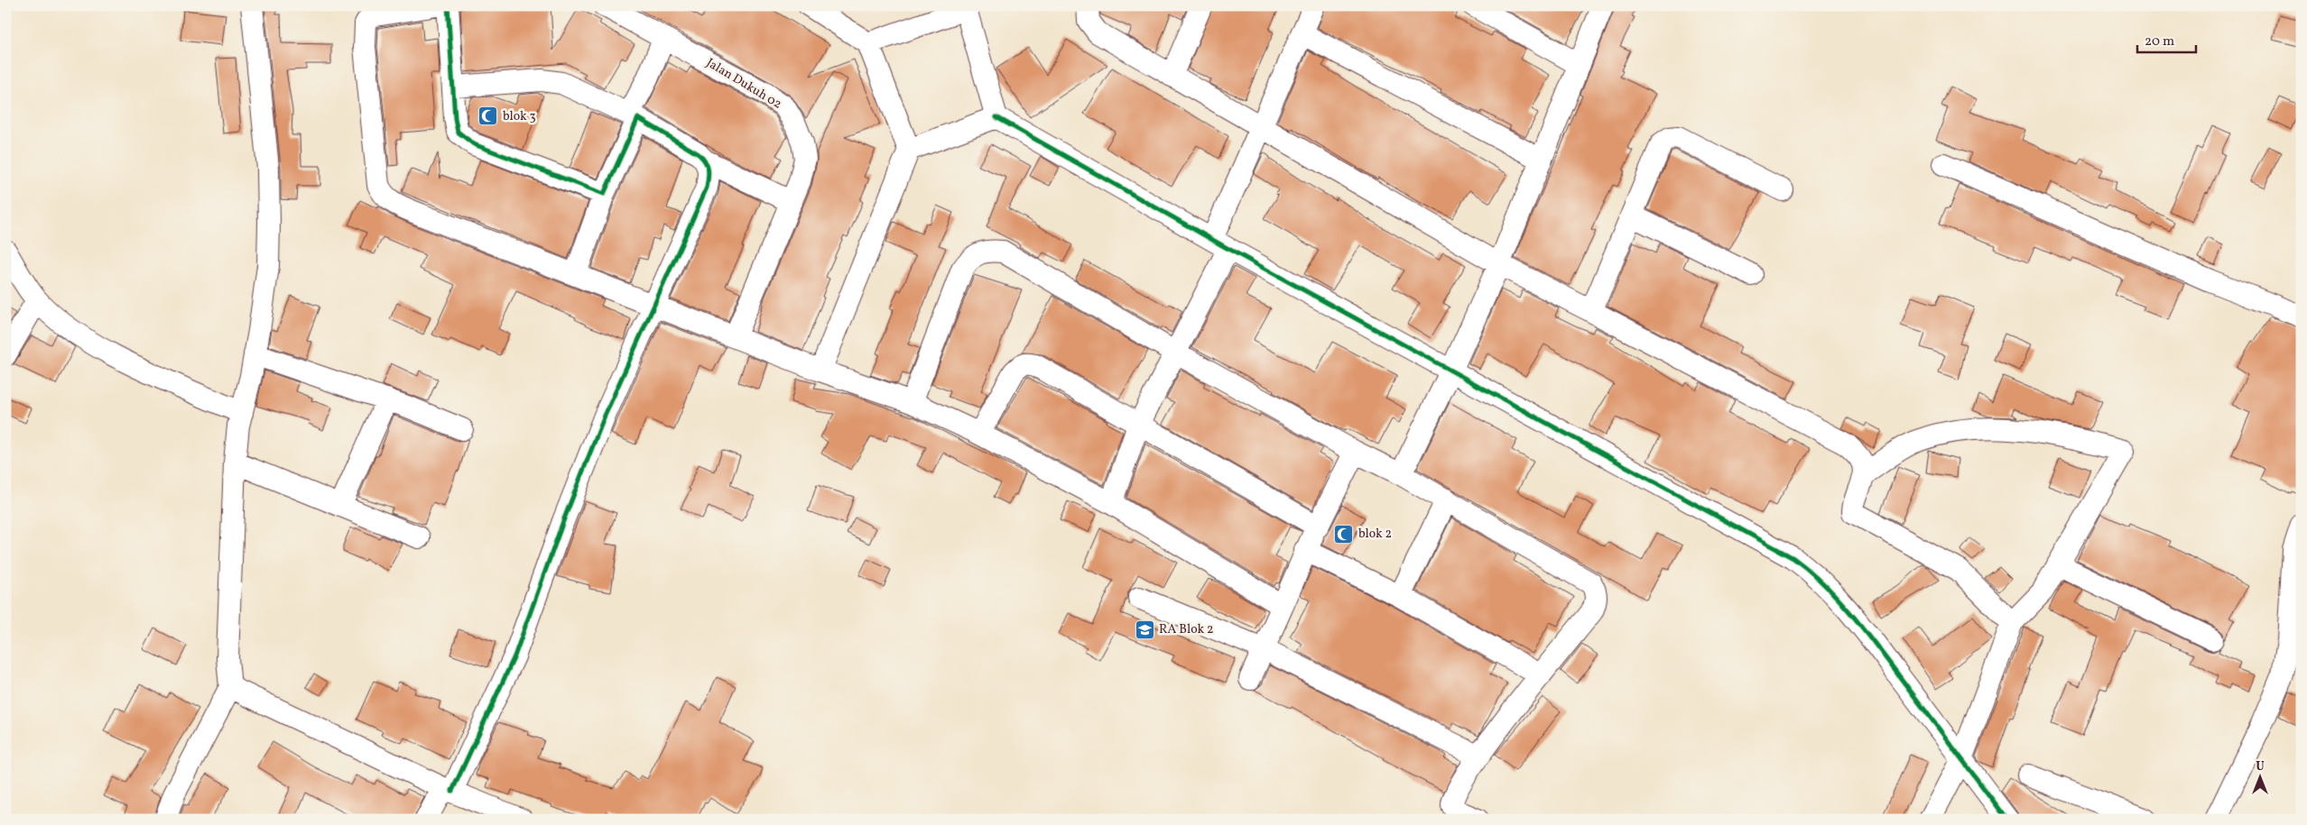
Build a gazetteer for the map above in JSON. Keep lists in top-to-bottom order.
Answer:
{
  "streets": {
    "street": ["Jalan Dukuh 02"]
  },
  "places": {
    "mosque": ["blok 3", "blok 2"],
    "school or university": ["RA Blok 2"]
  },
  "scale_bar": "20 m",
  "north": "top"
}
